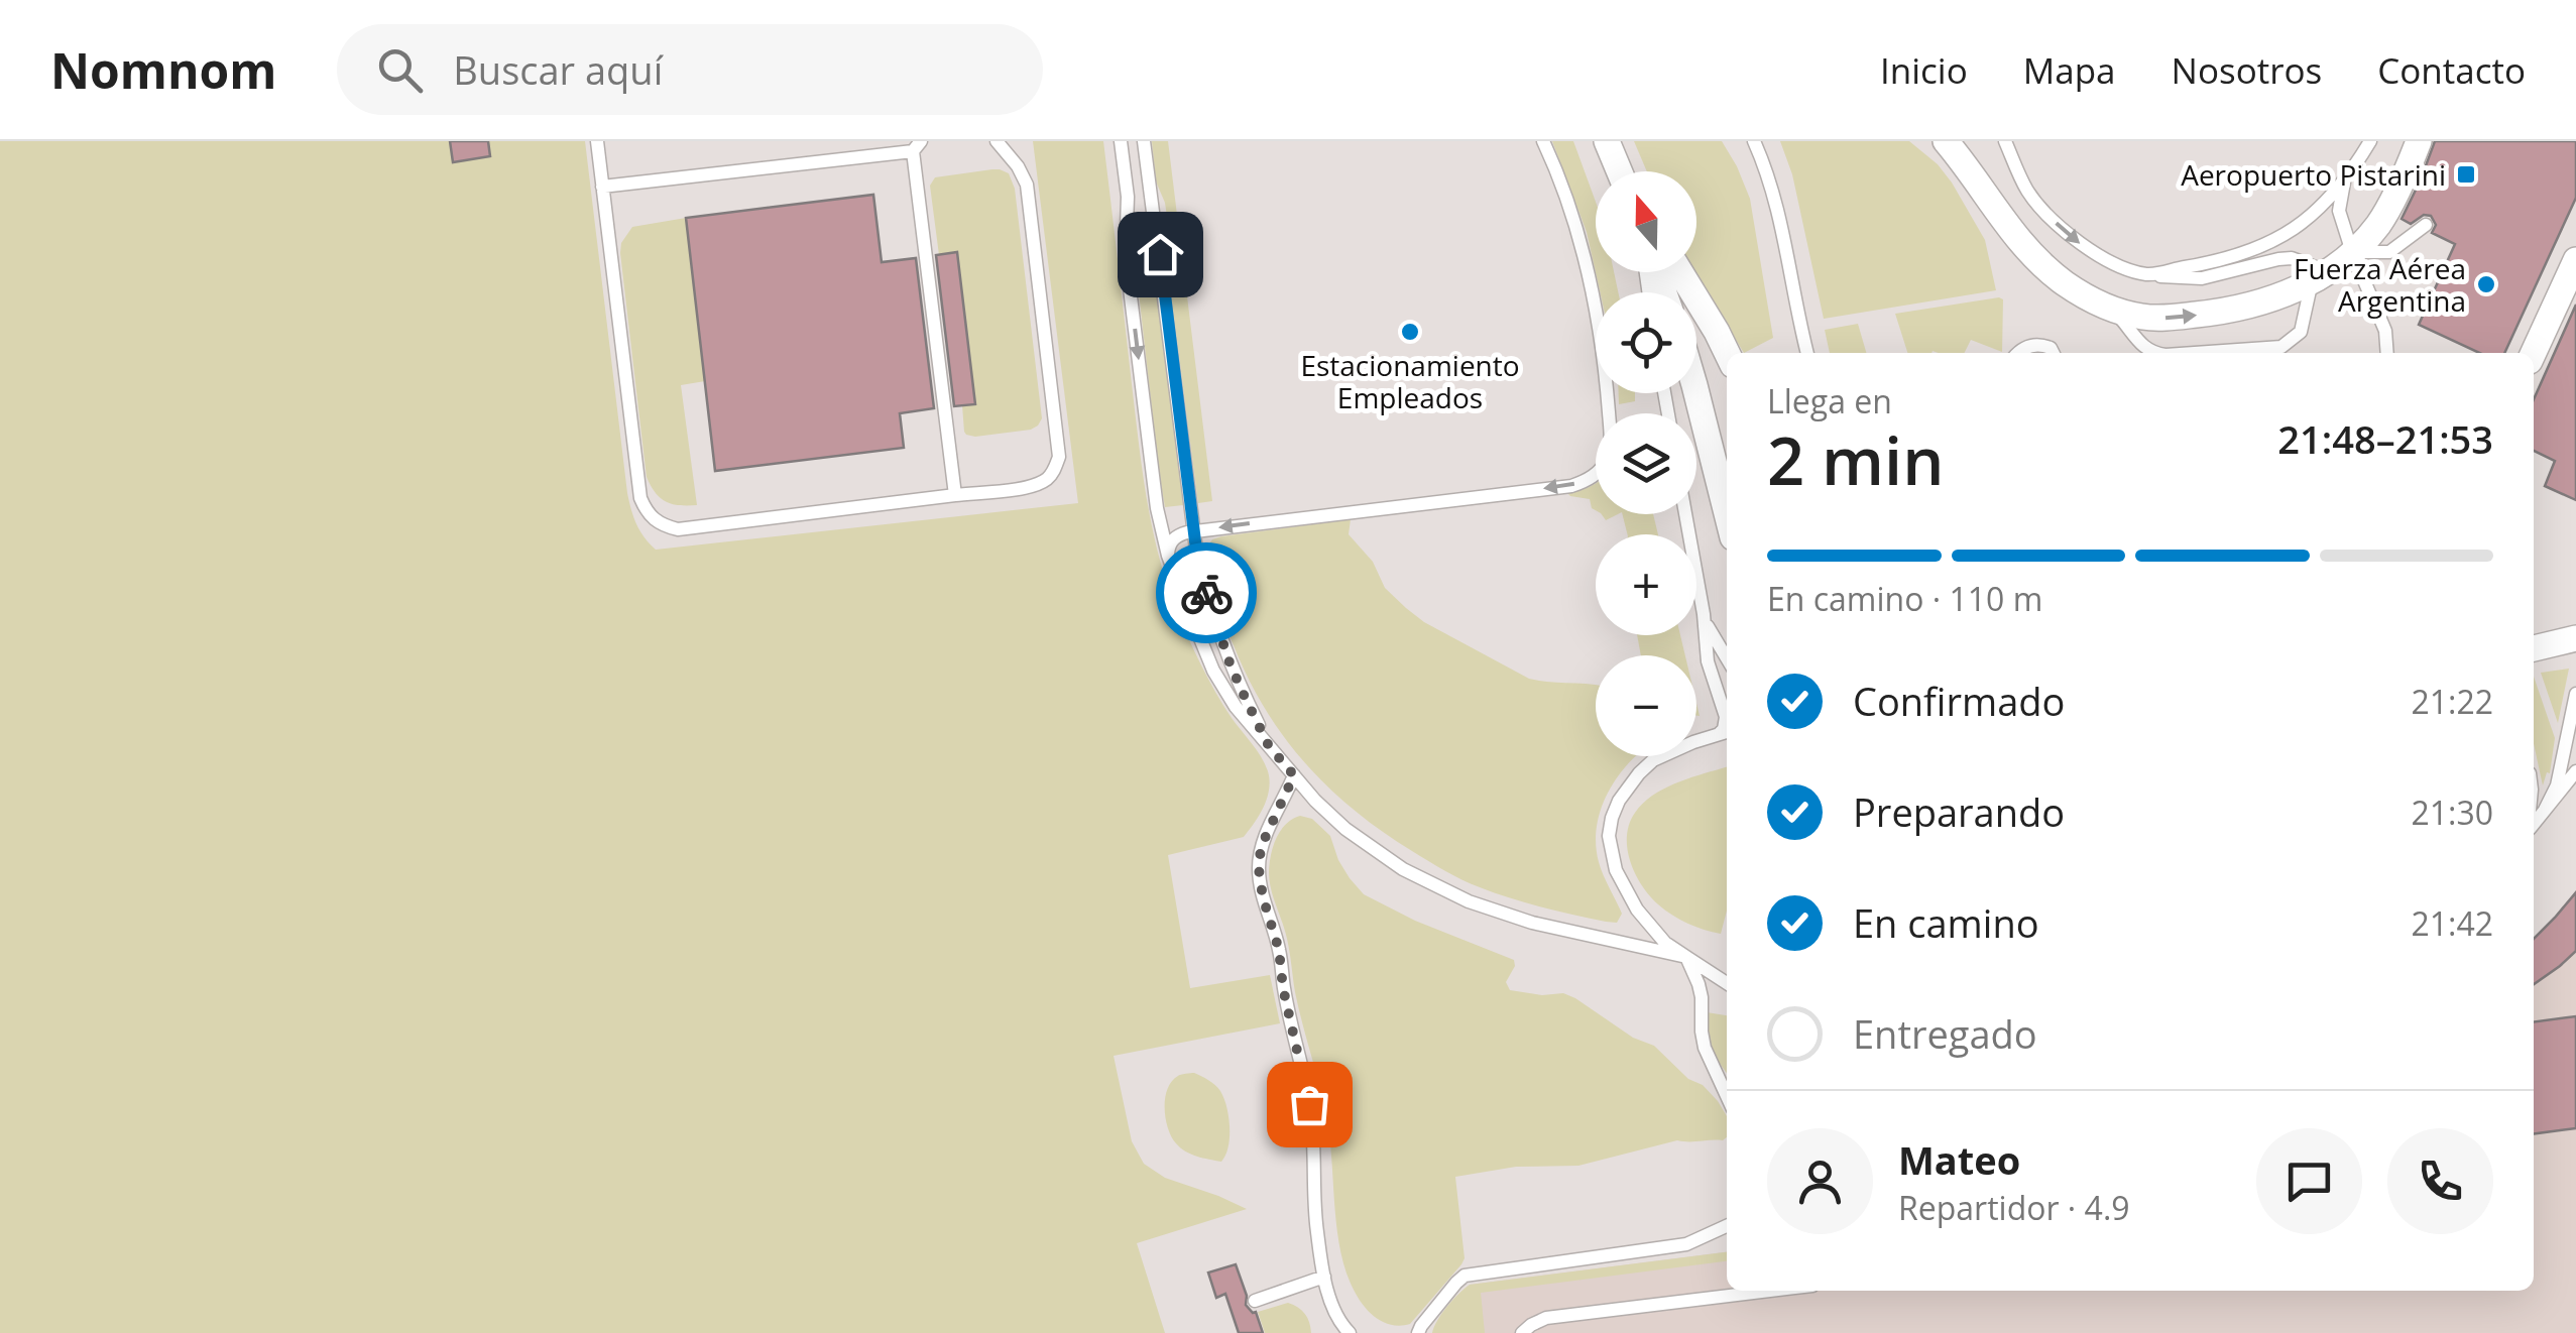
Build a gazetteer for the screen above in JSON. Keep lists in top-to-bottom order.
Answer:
{
  "places": {
    "transit": ["Aeropuerto Pistarini"],
    "other": ["Fuerza Aérea Argentina", "Estacionamiento Empleados"]
  },
  "north": "top",
  "page": {
    "header": "Nomnom",
    "search": "Buscar aquí",
    "nav": [
      "Inicio",
      "Mapa",
      "Nosotros",
      "Contacto"
    ],
    "map_buttons": ["+", "−"],
    "heading": ["2 min", "Llega en", "21:48–21:53"],
    "panel": ["Mateo", "Repartidor · 4.9"],
    "bar": "En camino · 110 m",
    "list": [
      ["Confirmado", "21:22"],
      ["Preparando", "21:30"],
      ["En camino", "21:42"],
      "Entregado"
    ]
  }
}
